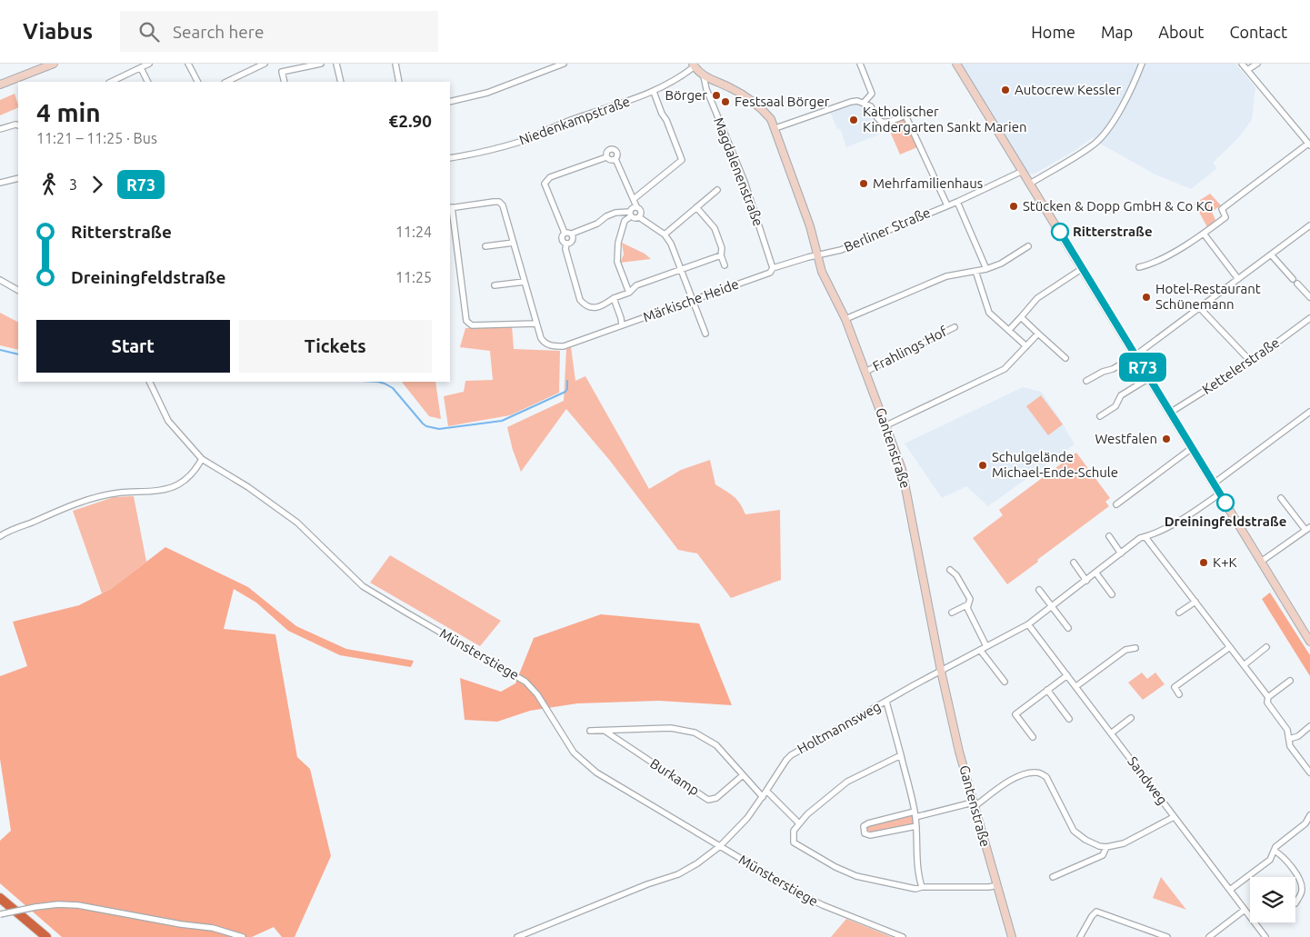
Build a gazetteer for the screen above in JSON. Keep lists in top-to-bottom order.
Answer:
{
  "streets": {
    "street": [
      "Niedenkampstraße",
      "Magdalenenstraße",
      "Berliner Straße",
      "Märkische Heide",
      "Frahlings Hof",
      "Kettelerstraße",
      "Gantenstraße",
      "Münsterstiege",
      "Holtmannsweg",
      "Burkamp",
      "Sandweg"
    ]
  },
  "crossings": [
    ["Niedenkampstraße", "Gantenstraße"],
    ["Magdalenenstraße", "Märkische Heide"],
    ["Magdalenenstraße", "Gantenstraße"],
    ["Berliner Straße", "Märkische Heide"],
    ["Berliner Straße", "Gantenstraße"],
    ["Märkische Heide", "Gantenstraße"],
    ["Frahlings Hof", "Gantenstraße"],
    ["Gantenstraße", "Holtmannsweg"],
    ["Münsterstiege", "Holtmannsweg"],
    ["Holtmannsweg", "Sandweg"]
  ],
  "places": [
    "Autocrew Kessler",
    "Börger",
    "Festsaal Börger",
    "Katholischer Kindergarten Sankt Marien",
    "Mehrfamilienhaus",
    "Stücken & Dopp GmbH & Co KG",
    "Ritterstraße",
    "Hotel-Restaurant Schünemann",
    "Westfalen",
    "Schulgelände Michael-Ende-Schule",
    "Dreiningfeldstraße",
    "K+K"
  ],
  "lines": ["bus line R73"],
  "page": {
    "header": "Viabus",
    "search": "Search here",
    "nav": [
      "Home",
      "Map",
      "About",
      "Contact"
    ],
    "on_map": "R73",
    "heading": ["4 min", "11:21 – 11:25 · Bus", "€2.90"],
    "legs": ["3", "R73"],
    "list": [
      {
        "name": "Ritterstraße",
        "value": "11:24"
      },
      {
        "name": "Dreiningfeldstraße",
        "value": "11:25"
      }
    ],
    "buttons": ["Start", "Tickets"]
  }
}
